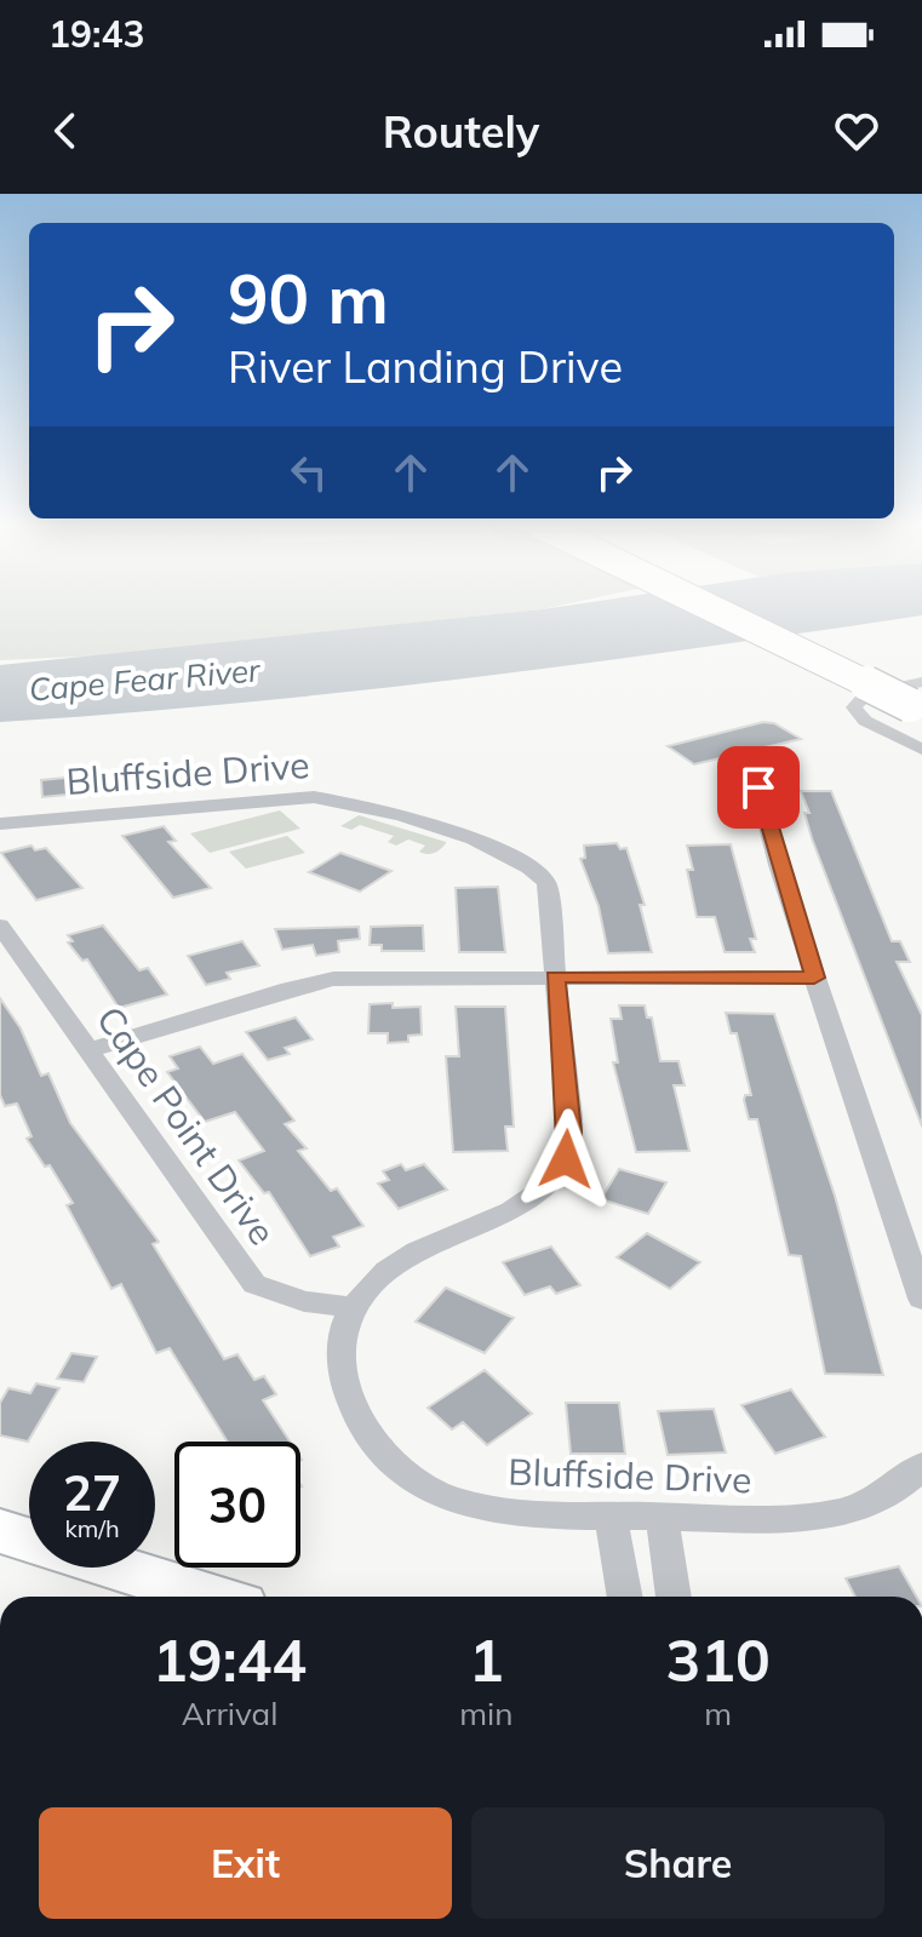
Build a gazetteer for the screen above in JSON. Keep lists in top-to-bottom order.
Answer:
{
  "streets": {
    "street": ["Bluffside Drive", "Cape Point Drive"]
  },
  "crossings": [
    ["Bluffside Drive", "Cape Point Drive"]
  ],
  "water": ["Cape Fear River"],
  "page": {
    "status": "19:43",
    "header": "Routely",
    "turn": ["90 m", "River Landing Drive"],
    "speed": "27 km/h",
    "limit": "30",
    "eta": [
      "19:44",
      "Arrival",
      "1",
      "min",
      "310",
      "m"
    ],
    "buttons": ["Exit", "Share"]
  }
}
